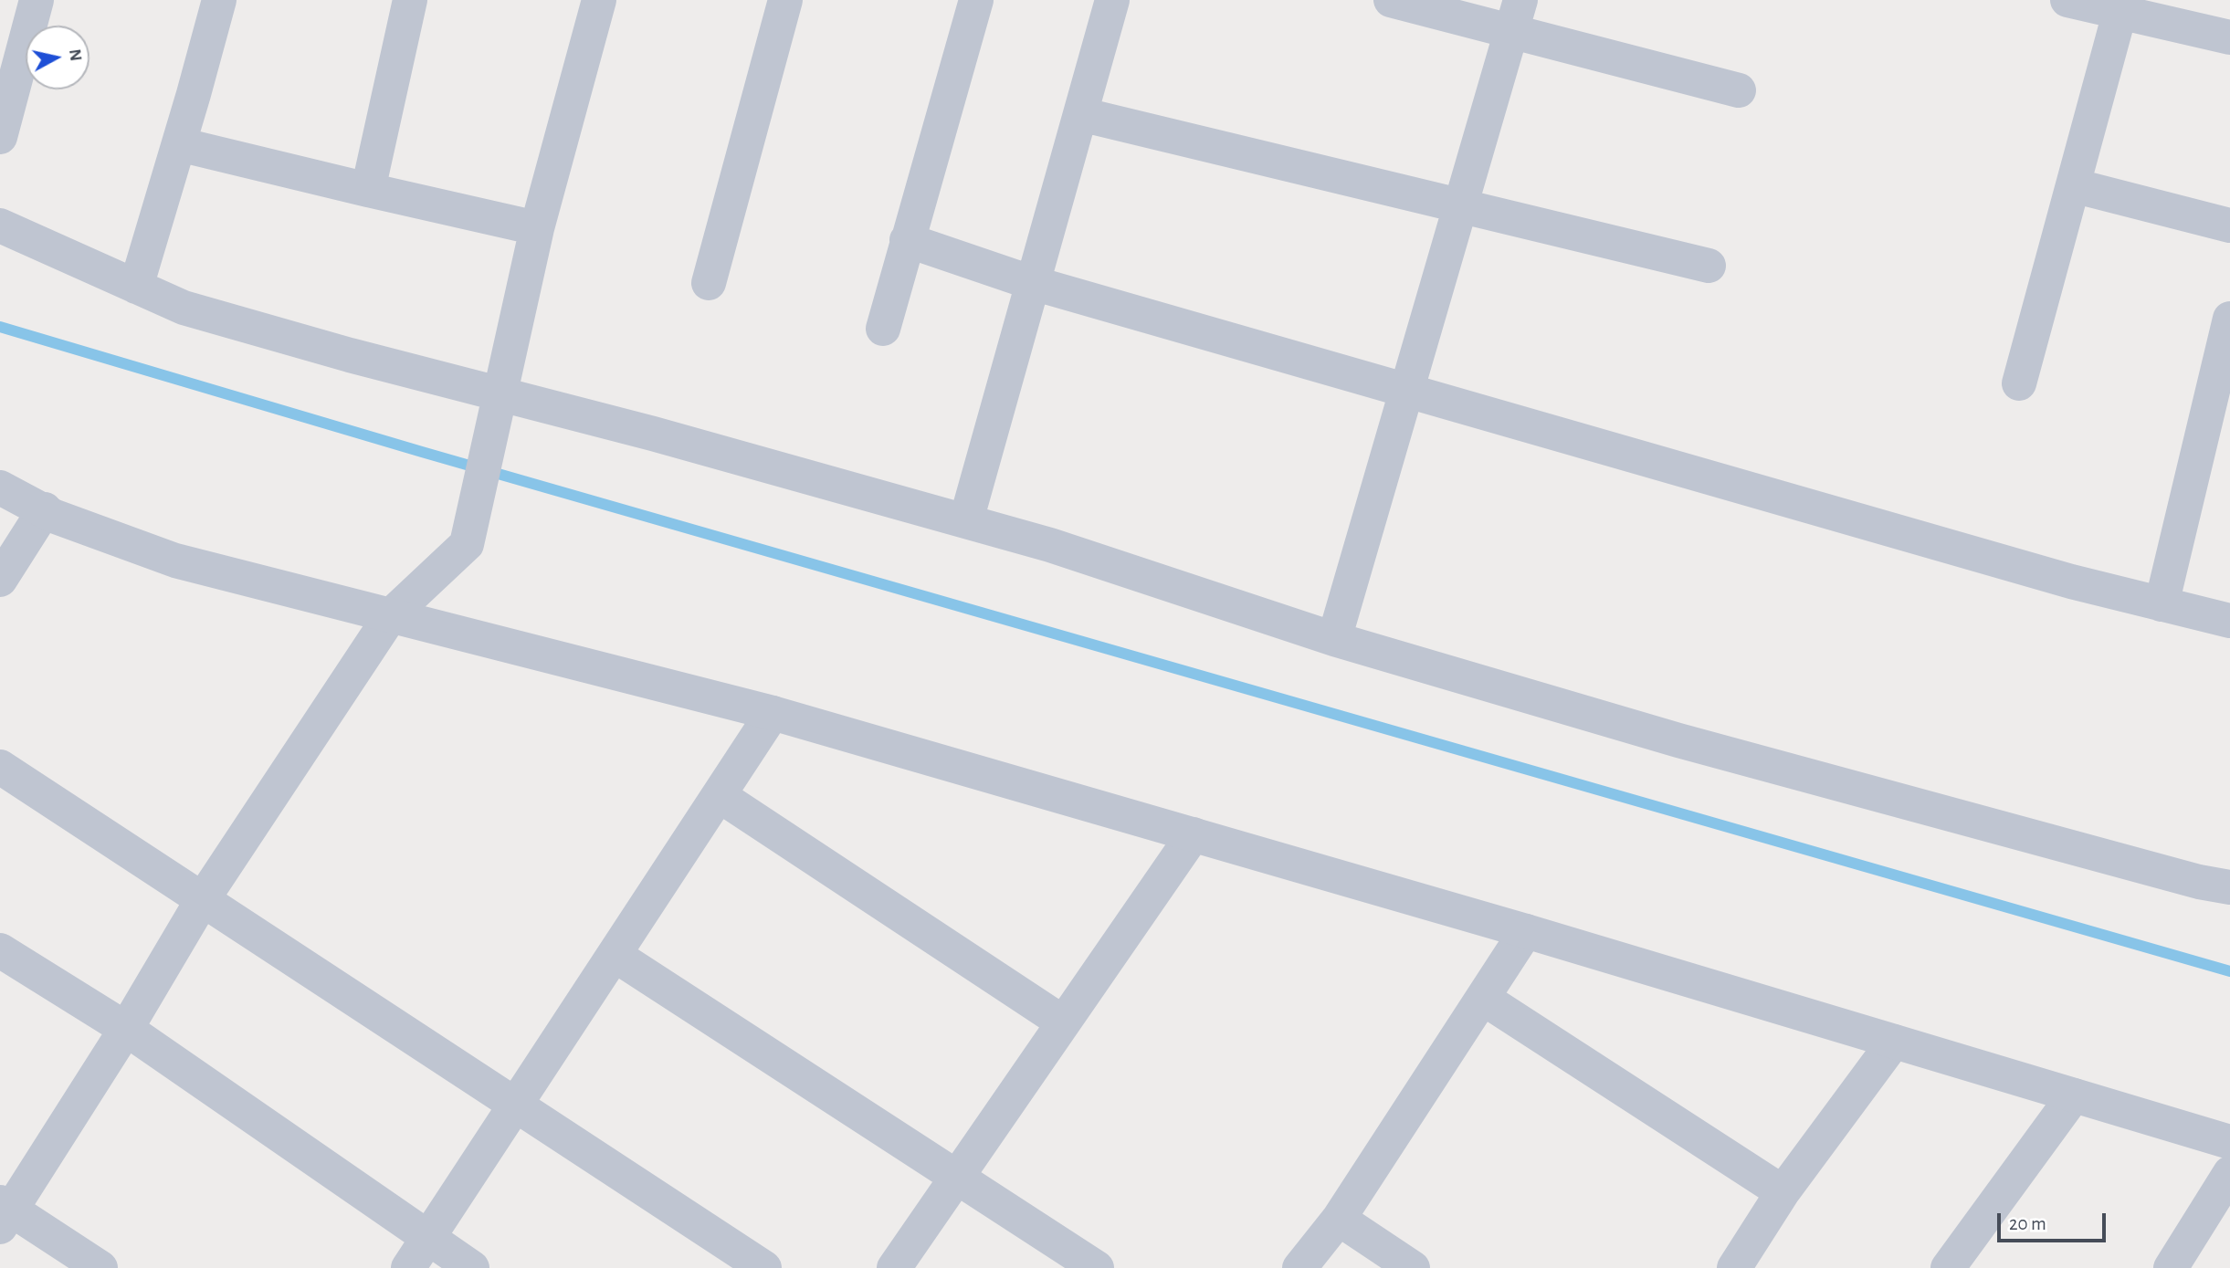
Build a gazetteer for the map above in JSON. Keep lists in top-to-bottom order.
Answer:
{
  "scale_bar": "20 m",
  "north": "right"
}
